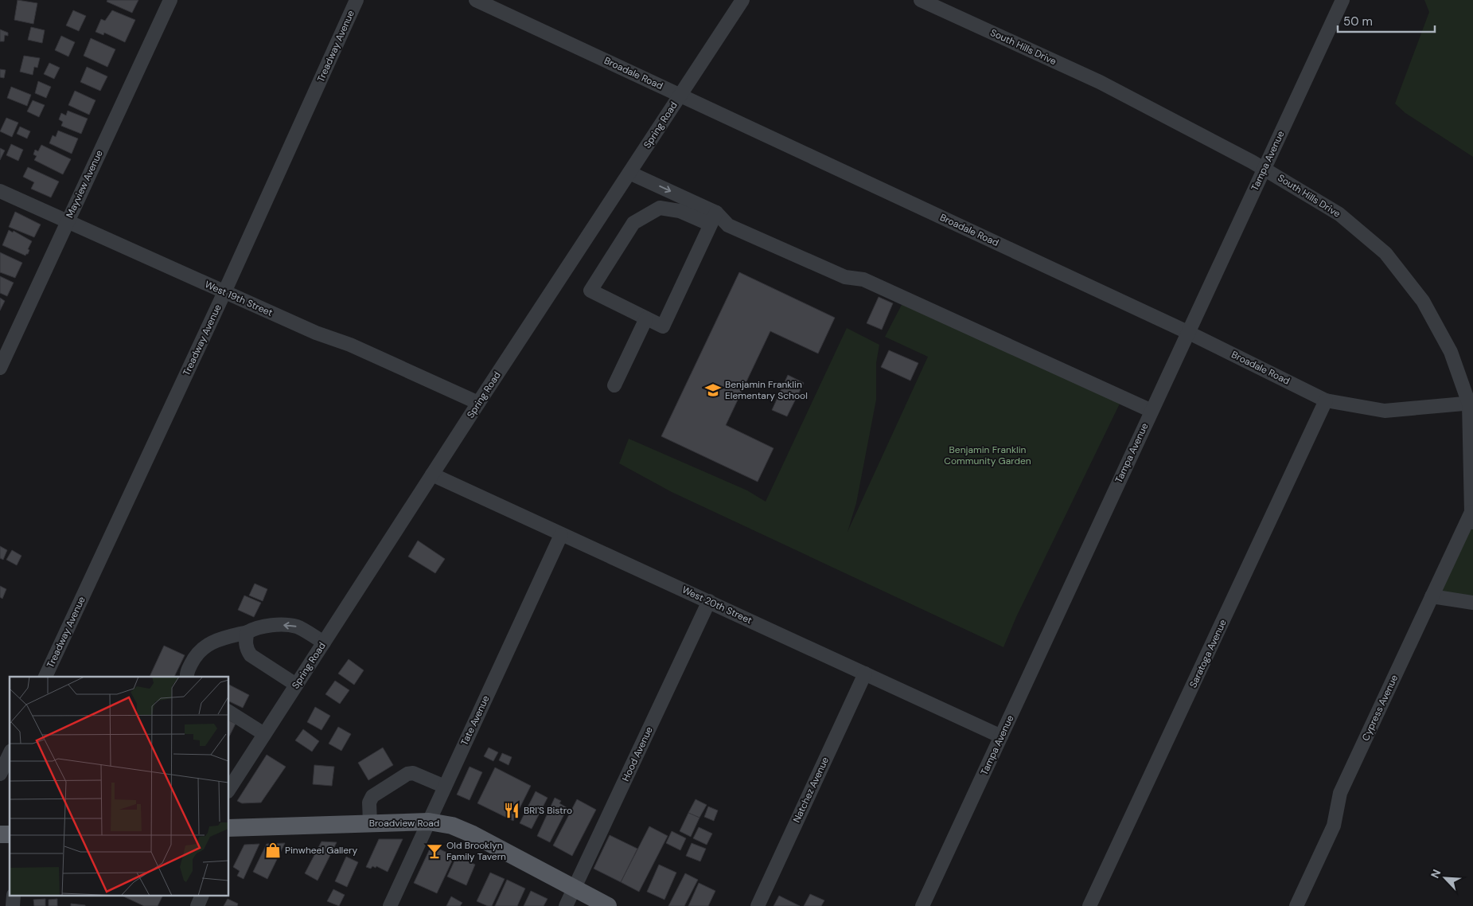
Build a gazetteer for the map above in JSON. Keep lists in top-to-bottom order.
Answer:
{
  "streets": {
    "main road": ["Broadview Road"],
    "street": [
      "Treadway Avenue",
      "South Hills Drive",
      "Broadale Road",
      "Spring Road",
      "Tampa Avenue",
      "Mayview Avenue",
      "West 19th Street",
      "West 20th Street",
      "Saratoga Avenue",
      "Cypress Avenue",
      "Tate Avenue",
      "Hood Avenue",
      "Natchez Avenue"
    ]
  },
  "crossings": [
    ["Treadway Avenue", "West 19th Street"],
    ["South Hills Drive", "Broadale Road"],
    ["South Hills Drive", "Tampa Avenue"],
    ["South Hills Drive", "Cypress Avenue"],
    ["Broadale Road", "Spring Road"],
    ["Broadale Road", "Tampa Avenue"],
    ["Broadale Road", "Saratoga Avenue"],
    ["Spring Road", "West 19th Street"],
    ["Spring Road", "West 20th Street"],
    ["Tampa Avenue", "West 20th Street"],
    ["Mayview Avenue", "West 19th Street"],
    ["West 20th Street", "Tate Avenue"],
    ["West 20th Street", "Hood Avenue"],
    ["West 20th Street", "Natchez Avenue"],
    ["Tate Avenue", "Broadview Road"],
    ["Hood Avenue", "Broadview Road"]
  ],
  "parks": ["Benjamin Franklin Community Garden"],
  "places": {
    "school or university": ["Benjamin Franklin Elementary School"],
    "restaurant": ["BRI'S Bistro"],
    "shop": ["Pinwheel Gallery"],
    "bar": ["Old Brooklyn Family Tavern"]
  },
  "scale_bar": "50 m",
  "north": "top left"
}
